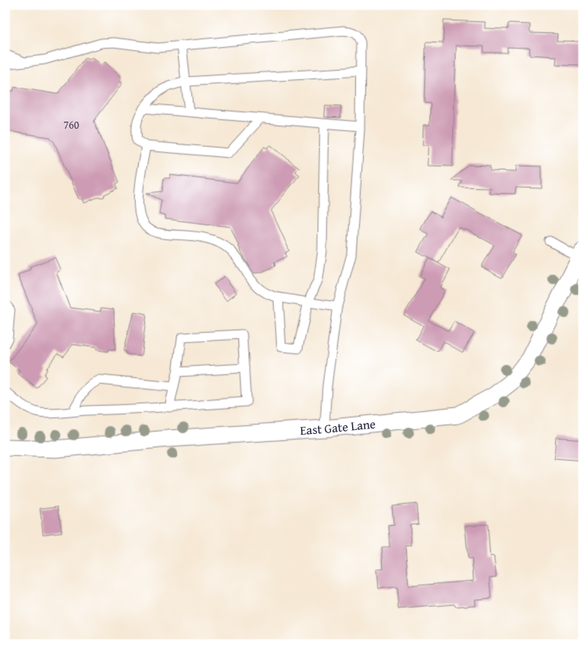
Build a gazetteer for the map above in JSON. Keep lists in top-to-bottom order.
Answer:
{
  "streets": {
    "street": ["East Gate Lane"]
  },
  "house_numbers": ["760"]
}
